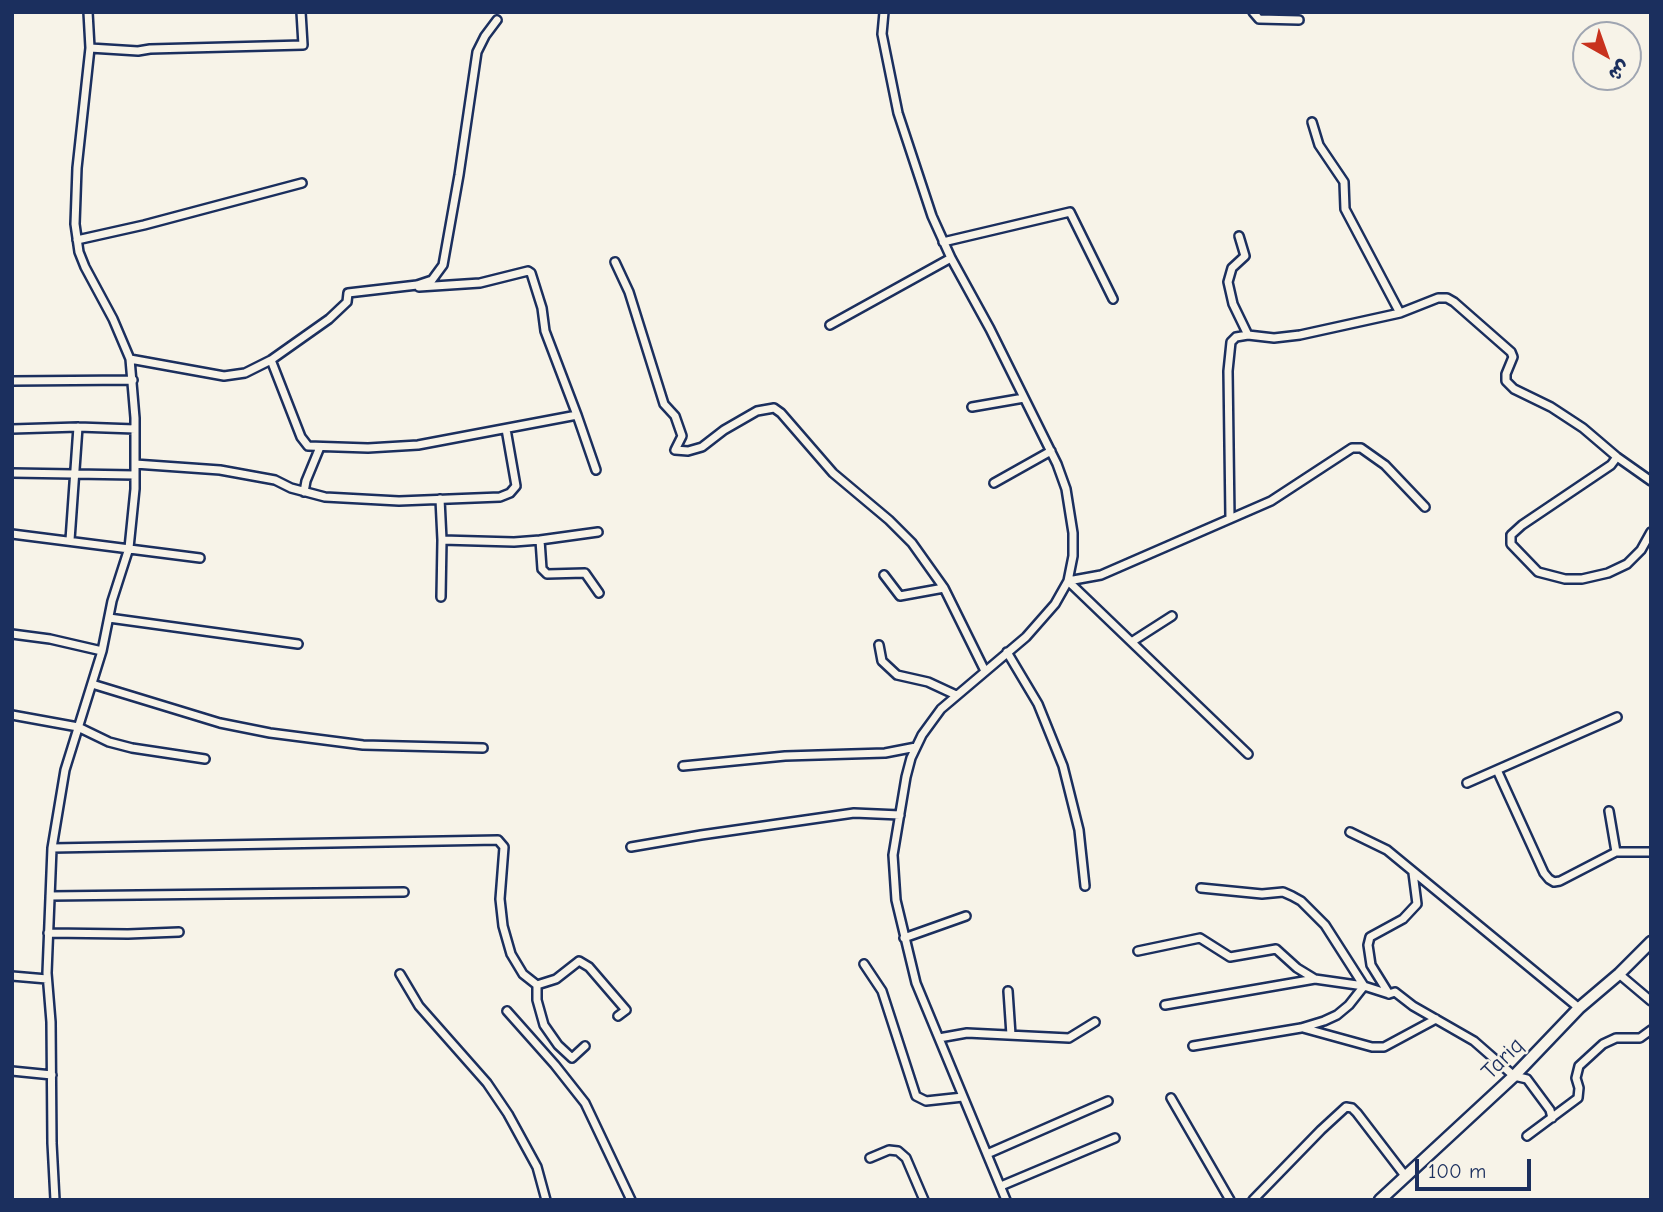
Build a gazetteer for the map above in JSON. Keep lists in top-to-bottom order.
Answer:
{
  "streets": {
    "main road": ["Tariq"]
  },
  "scale_bar": "100 m",
  "north": "bottom right"
}
